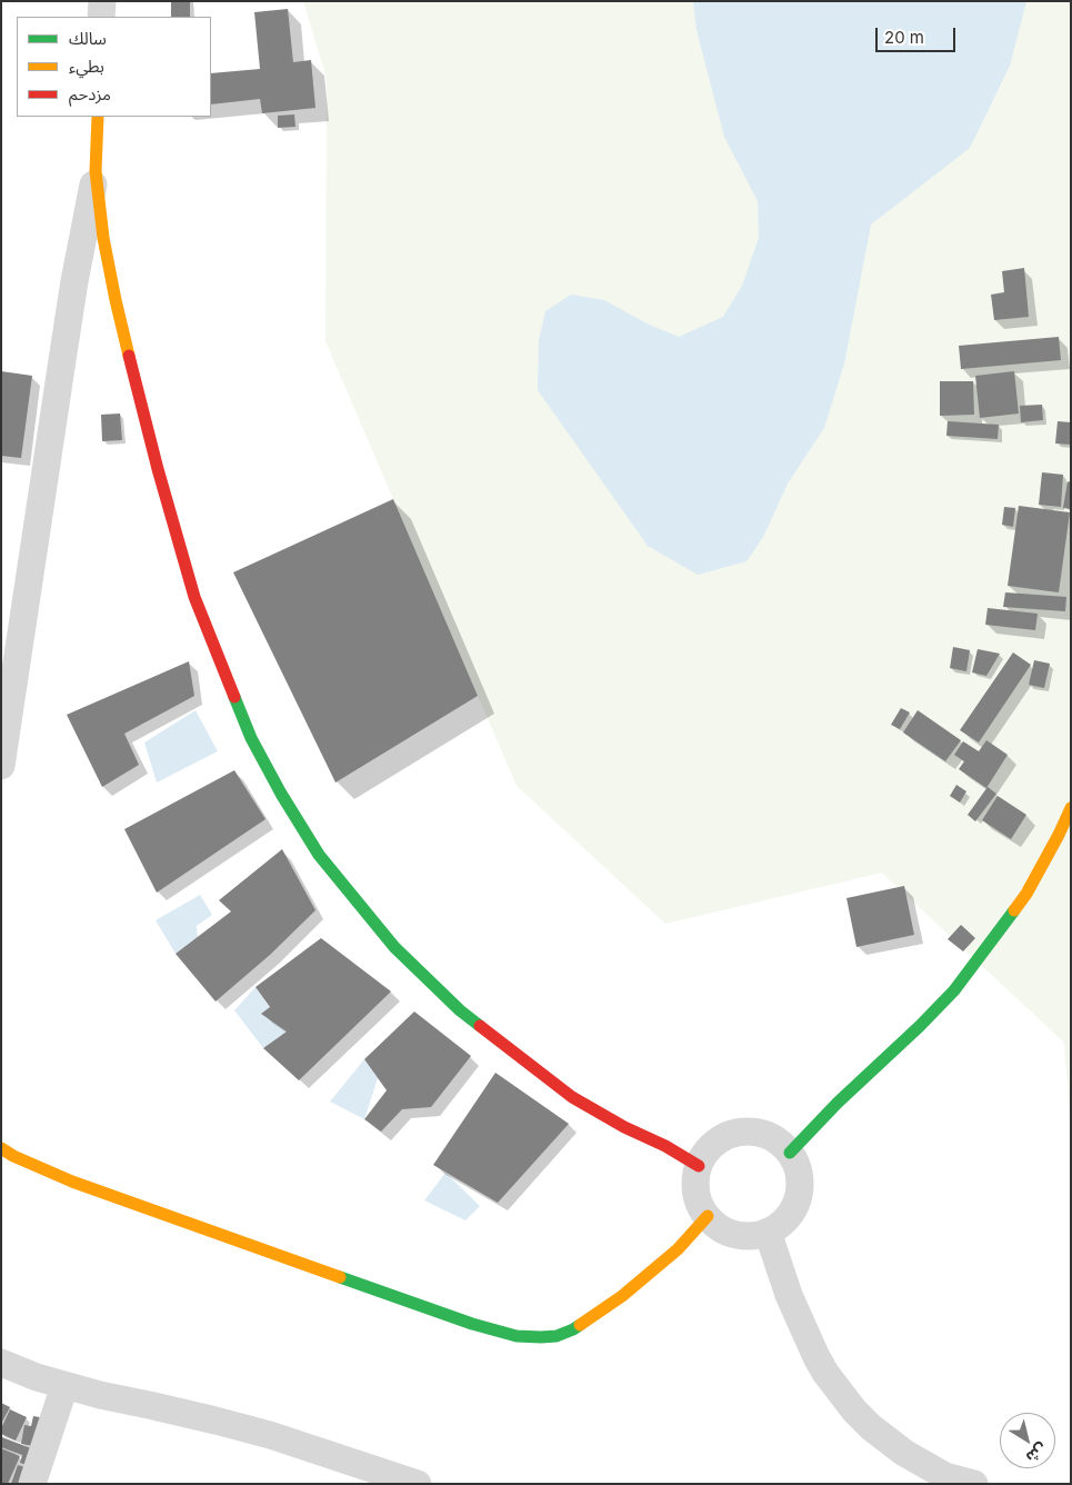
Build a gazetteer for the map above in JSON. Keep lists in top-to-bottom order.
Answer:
{
  "legend": ["سالك", "بطيء", "مزدحم"],
  "scale_bar": "20 m",
  "north": "bottom right"
}
